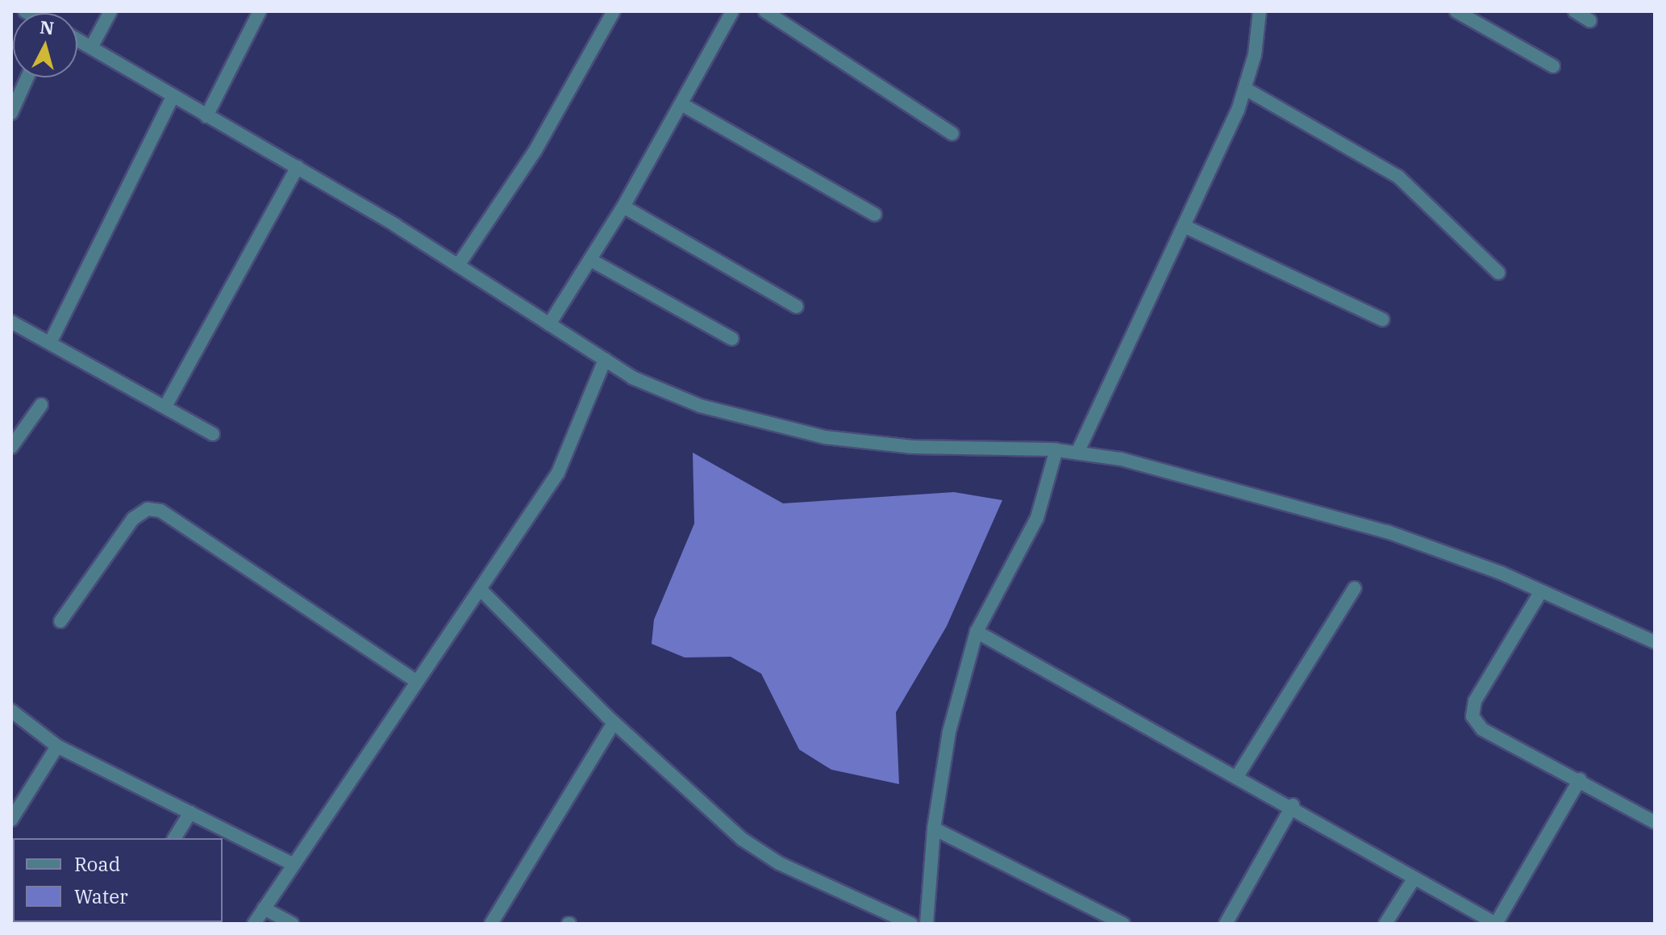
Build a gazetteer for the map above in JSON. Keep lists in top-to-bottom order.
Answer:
{
  "legend": ["Road", "Water"],
  "north": "top"
}
